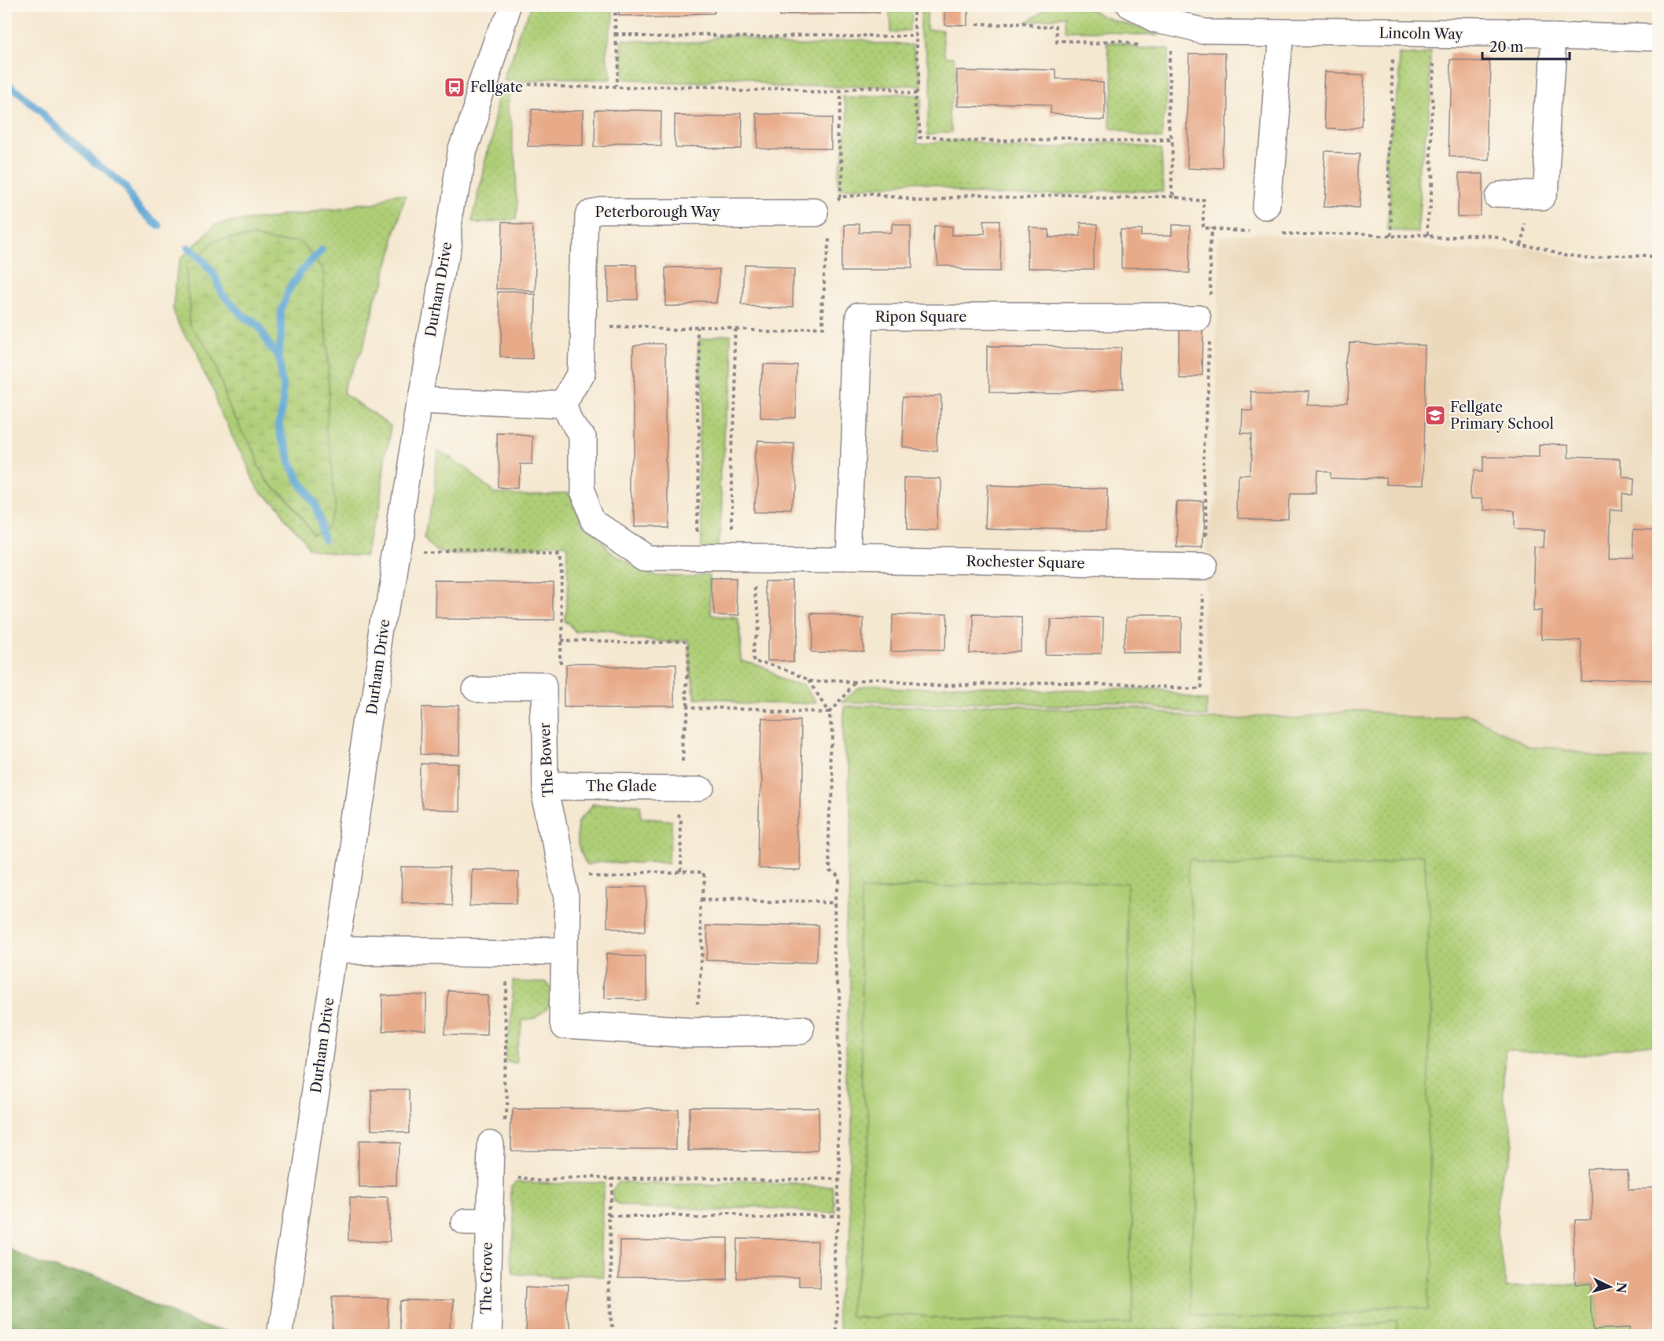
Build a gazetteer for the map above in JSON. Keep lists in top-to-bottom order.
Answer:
{
  "streets": {
    "street": [
      "Lincoln Way",
      "Peterborough Way",
      "Durham Drive",
      "Ripon Square",
      "Rochester Square",
      "The Bower",
      "The Glade",
      "The Grove"
    ]
  },
  "crossings": [
    ["Ripon Square", "Rochester Square"],
    ["The Bower", "The Glade"]
  ],
  "places": {
    "bus stop": ["Fellgate"],
    "school or university": ["Fellgate Primary School"]
  },
  "scale_bar": "20 m",
  "north": "right"
}
